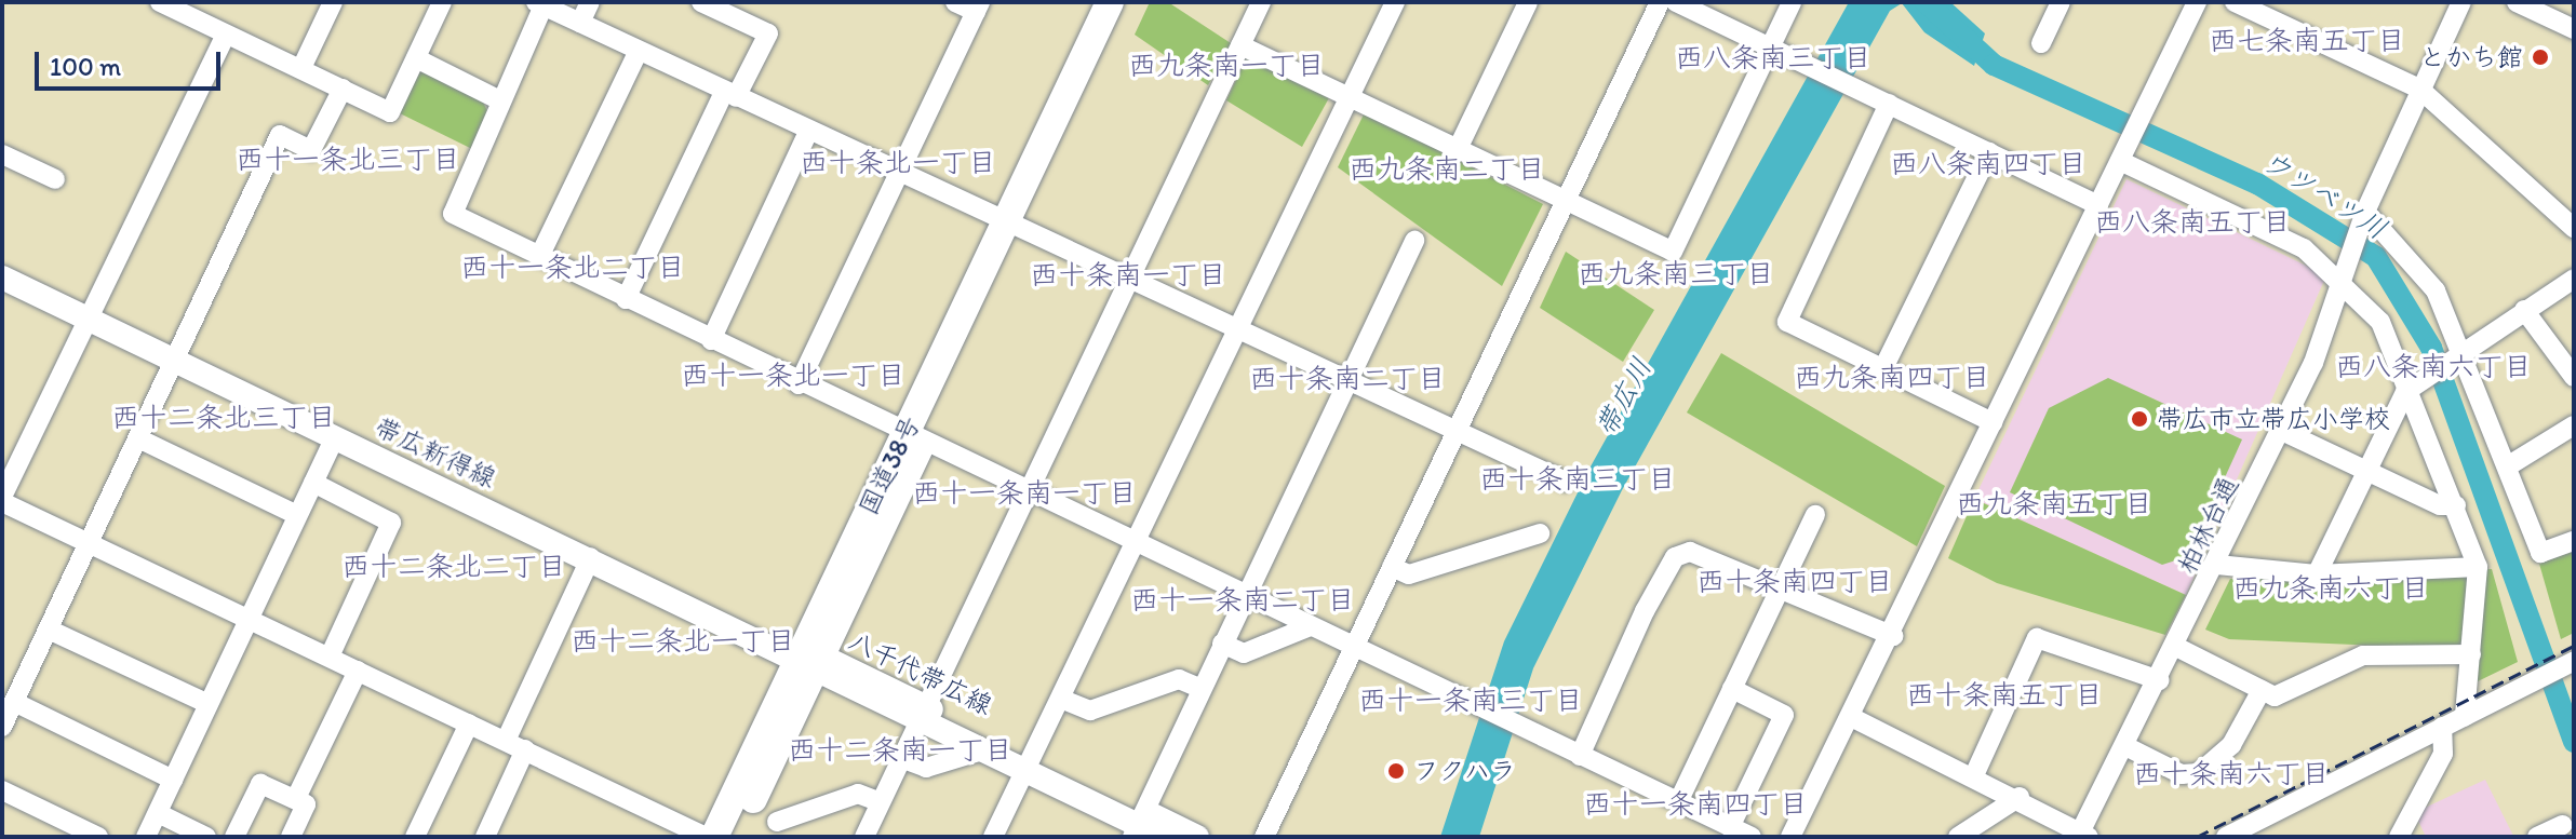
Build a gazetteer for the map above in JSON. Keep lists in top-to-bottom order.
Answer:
{
  "streets": {
    "highway": ["国道38号"],
    "main road": ["帯広新得線", "八千代帯広線"],
    "street": ["柏林台通"]
  },
  "crossings": [
    ["帯広新得線", "国道38号"],
    ["帯広新得線", "八千代帯広線"],
    ["国道38号", "八千代帯広線"]
  ],
  "districts": [
    "西七条南五丁目",
    "西八条南三丁目",
    "西九条南一丁目",
    "西十一条北三丁目",
    "西十条北一丁目",
    "西八条南四丁目",
    "西九条南二丁目",
    "西八条南五丁目",
    "西十一条北二丁目",
    "西九条南三丁目",
    "西十条南一丁目",
    "西八条南六丁目",
    "西十一条北一丁目",
    "西九条南四丁目",
    "西十条南二丁目",
    "西十二条北三丁目",
    "西十条南三丁目",
    "西十一条南一丁目",
    "西九条南五丁目",
    "西十二条北二丁目",
    "西十条南四丁目",
    "西九条南六丁目",
    "西十一条南二丁目",
    "西十二条北一丁目",
    "西十条南五丁目",
    "西十一条南三丁目",
    "西十二条南一丁目",
    "西十条南六丁目",
    "西十一条南四丁目"
  ],
  "water": ["ウツベツ川", "帯広川"],
  "places": ["とかち館", "帯広市立帯広小学校", "フクハラ"],
  "scale_bar": "100 m"
}
